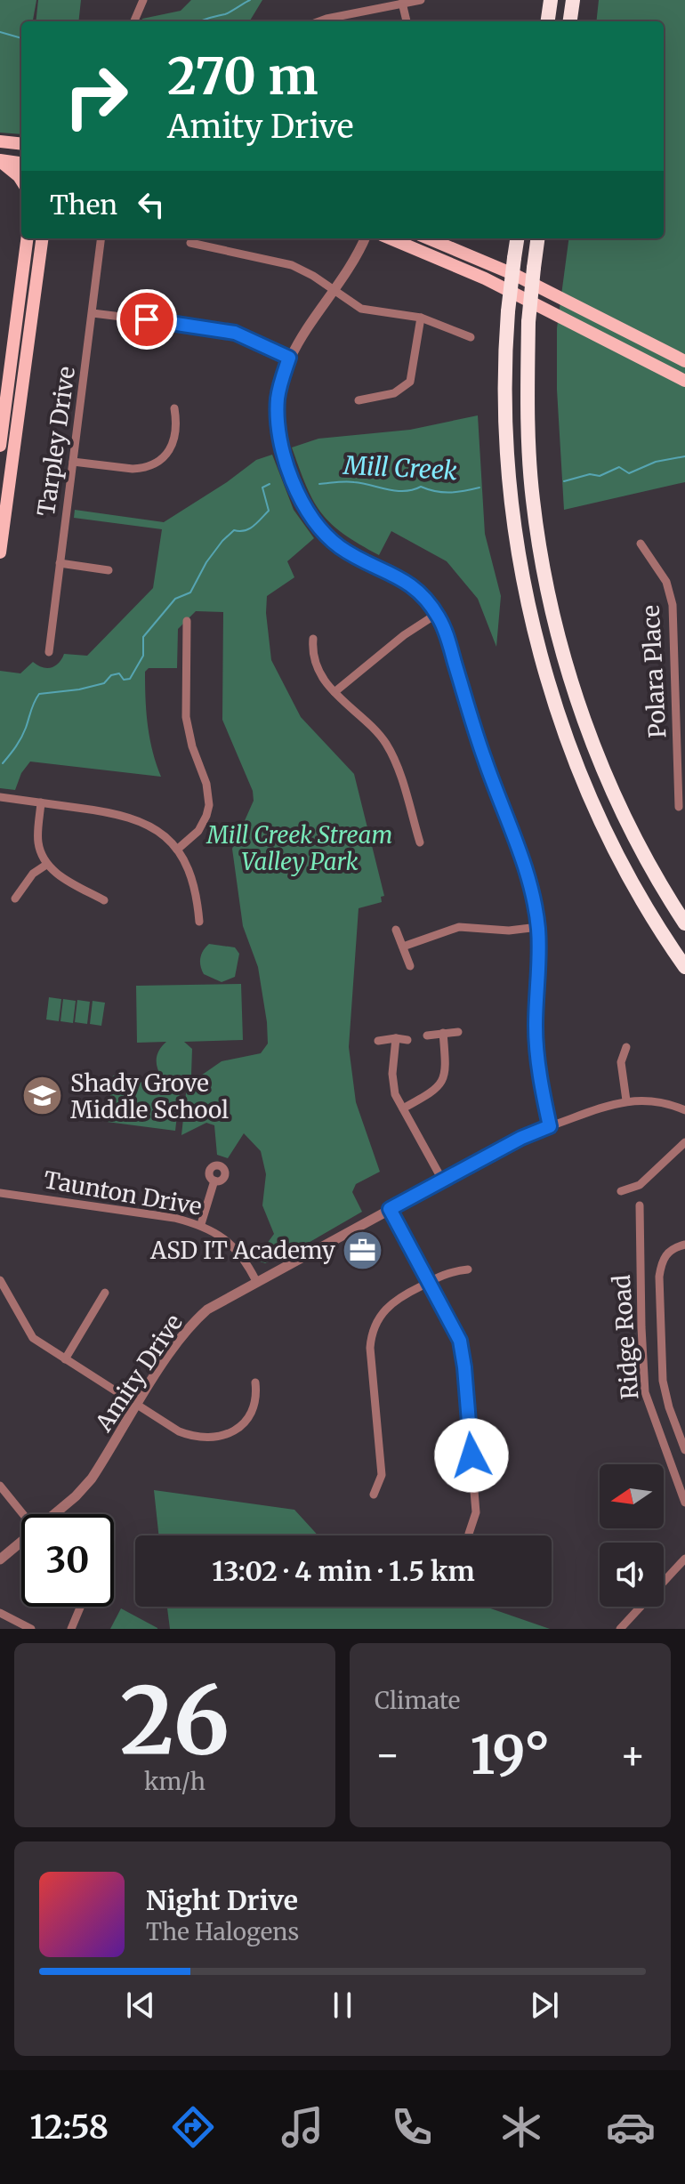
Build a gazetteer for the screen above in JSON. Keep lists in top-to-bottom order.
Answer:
{
  "streets": {
    "street": [
      "Tarpley Drive",
      "Polara Place",
      "Taunton Drive",
      "Ridge Road",
      "Amity Drive"
    ]
  },
  "crossings": [
    ["Taunton Drive", "Amity Drive"]
  ],
  "water": ["Mill Creek"],
  "parks": ["Mill Creek Stream Valley Park"],
  "places": {
    "school or university": ["Shady Grove Middle School"],
    "office": ["ASD IT Academy"]
  },
  "north": "left",
  "page": {
    "turn": ["270 m", "Amity Drive"],
    "then": "Then",
    "limit": "30",
    "trip": "13:02 · 4 min · 1.5 km",
    "tile": [
      ["26", "km/h"],
      "Climate"
    ],
    "heat": ["−", "19°", "+"],
    "song": ["Night Drive", "The Halogens"],
    "tabs": "12:58"
  }
}
